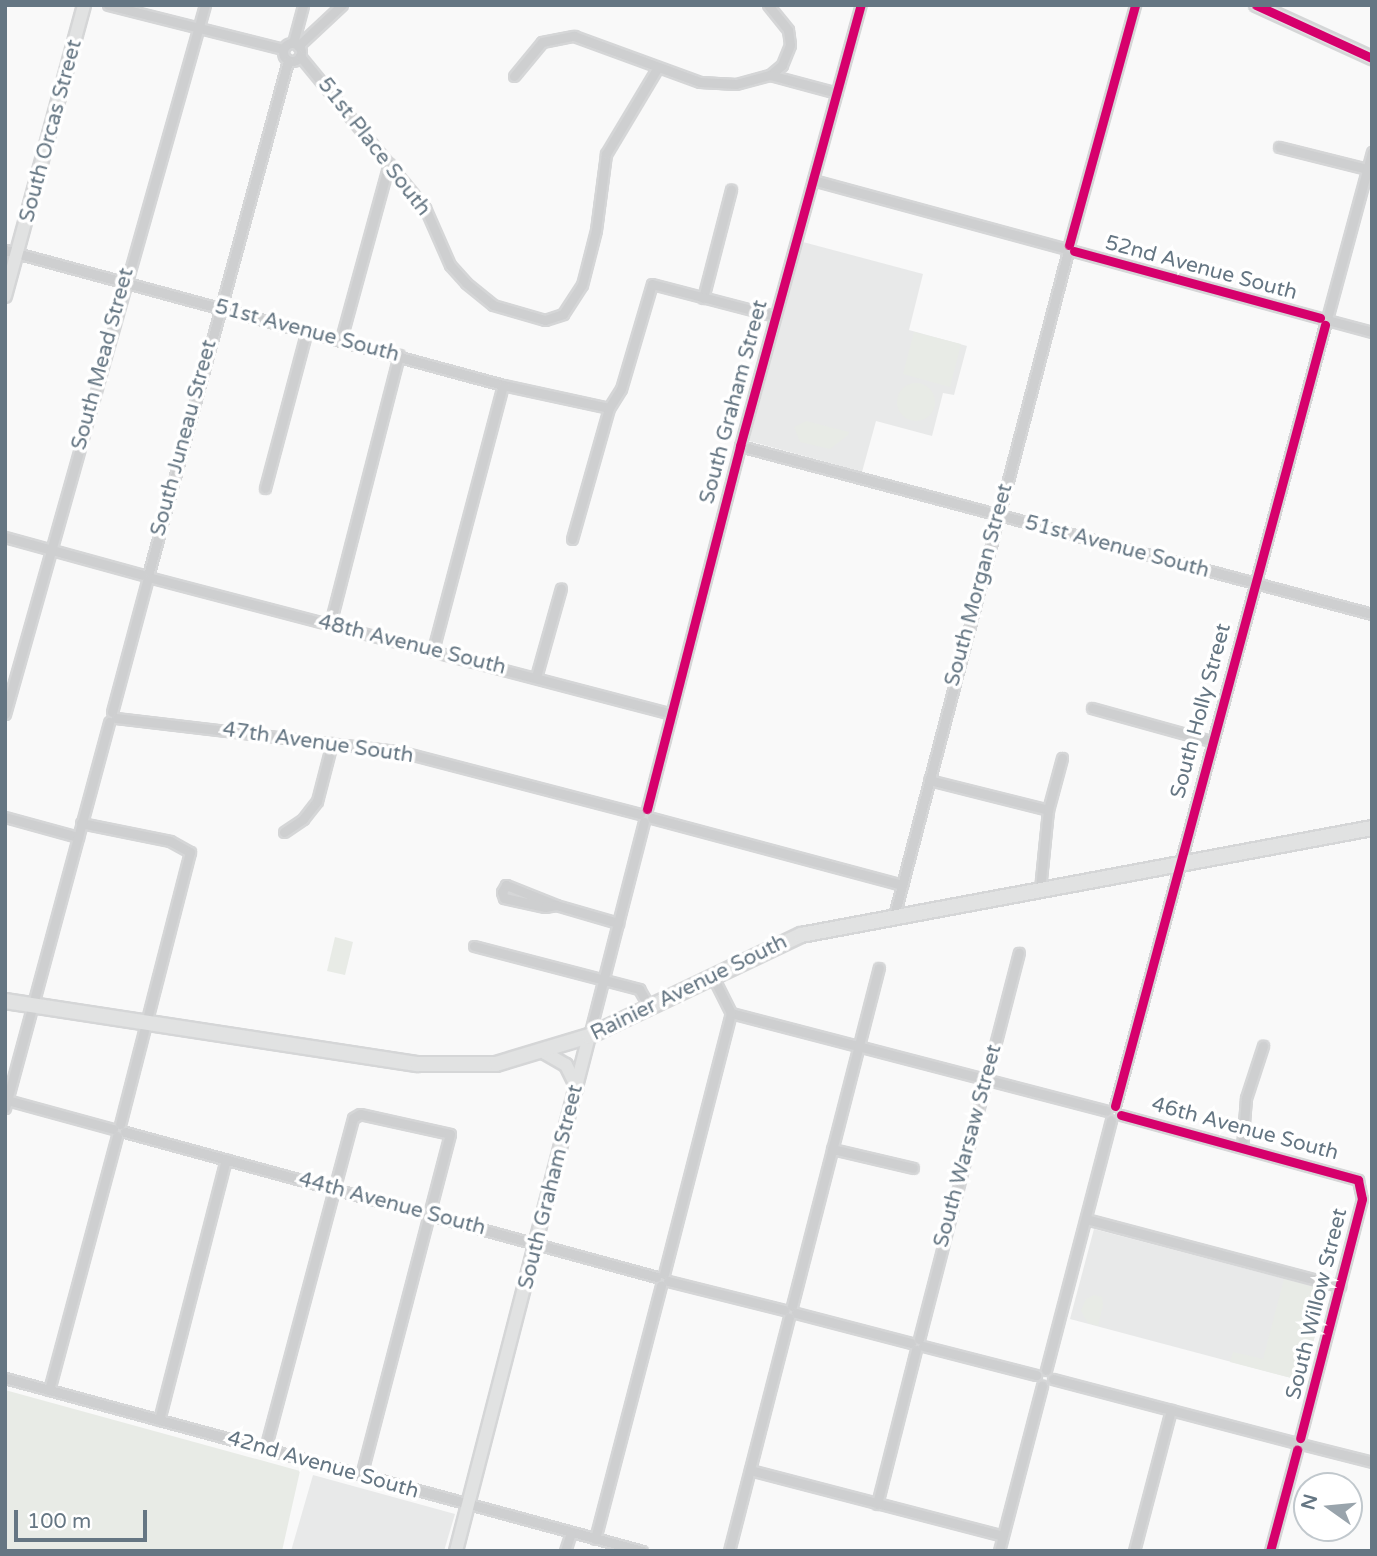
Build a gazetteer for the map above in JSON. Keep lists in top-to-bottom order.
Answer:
{
  "streets": {
    "main road": ["Rainier Avenue South"],
    "street": [
      "South Orcas Street",
      "51st Place South",
      "52nd Avenue South",
      "51st Avenue South",
      "South Mead Street",
      "South Graham Street",
      "South Juneau Street",
      "South Morgan Street",
      "48th Avenue South",
      "South Holly Street",
      "47th Avenue South",
      "46th Avenue South",
      "South Warsaw Street",
      "44th Avenue South",
      "South Willow Street",
      "42nd Avenue South"
    ]
  },
  "crossings": [
    ["South Orcas Street", "51st Avenue South"],
    ["52nd Avenue South", "South Graham Street"],
    ["52nd Avenue South", "South Morgan Street"],
    ["52nd Avenue South", "South Holly Street"],
    ["51st Avenue South", "South Mead Street"],
    ["51st Avenue South", "South Graham Street"],
    ["51st Avenue South", "South Juneau Street"],
    ["51st Avenue South", "South Morgan Street"],
    ["51st Avenue South", "South Holly Street"],
    ["South Mead Street", "48th Avenue South"],
    ["South Graham Street", "48th Avenue South"],
    ["South Graham Street", "47th Avenue South"],
    ["South Graham Street", "Rainier Avenue South"],
    ["South Graham Street", "44th Avenue South"],
    ["South Graham Street", "42nd Avenue South"],
    ["South Juneau Street", "48th Avenue South"],
    ["South Juneau Street", "47th Avenue South"],
    ["South Juneau Street", "Rainier Avenue South"],
    ["South Juneau Street", "44th Avenue South"],
    ["South Morgan Street", "47th Avenue South"],
    ["South Morgan Street", "Rainier Avenue South"],
    ["South Holly Street", "Rainier Avenue South"],
    ["South Holly Street", "46th Avenue South"],
    ["46th Avenue South", "South Willow Street"],
    ["South Warsaw Street", "44th Avenue South"]
  ],
  "scale_bar": "100 m",
  "north": "left"
}
